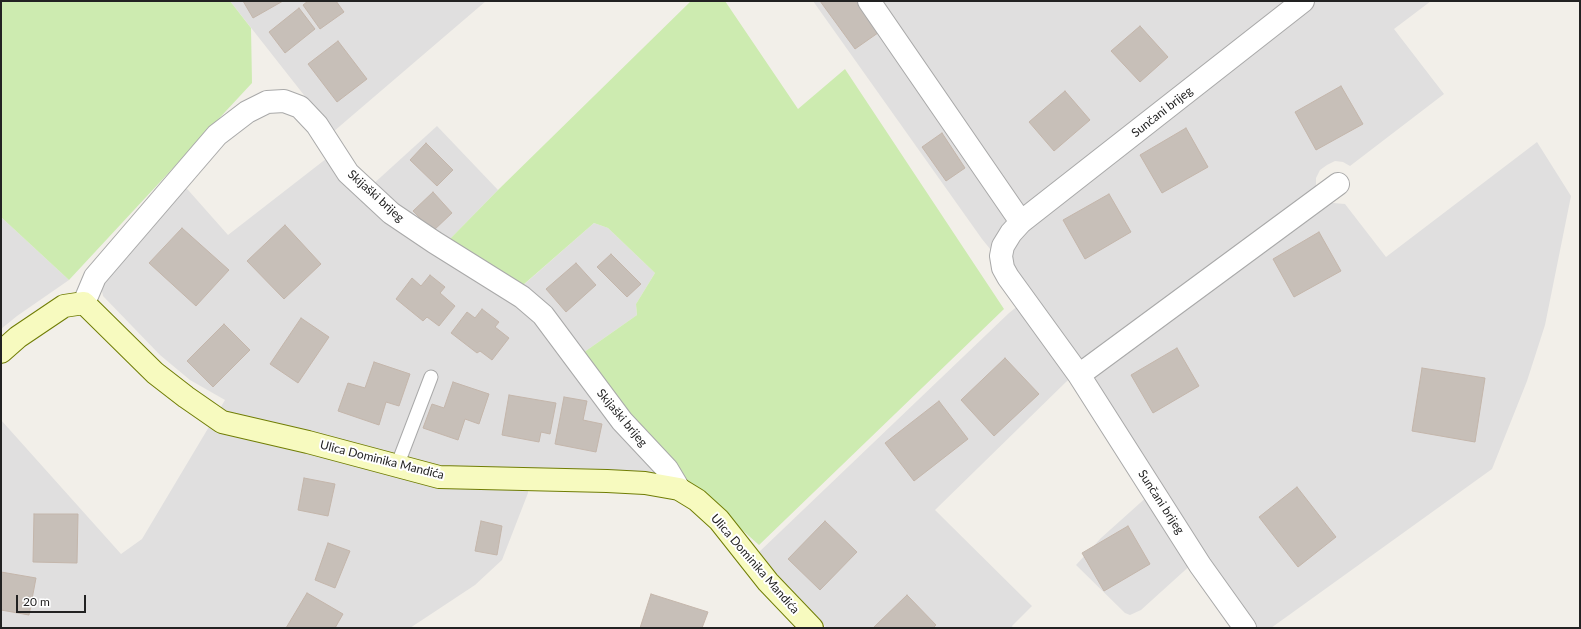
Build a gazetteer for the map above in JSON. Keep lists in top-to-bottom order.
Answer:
{
  "streets": {
    "street": ["Sunčani brijeg", "Skijaški brijeg", "Ulica Dominika Mandića"]
  },
  "crossings": [
    ["Skijaški brijeg", "Ulica Dominika Mandića"]
  ],
  "scale_bar": "20 m"
}
